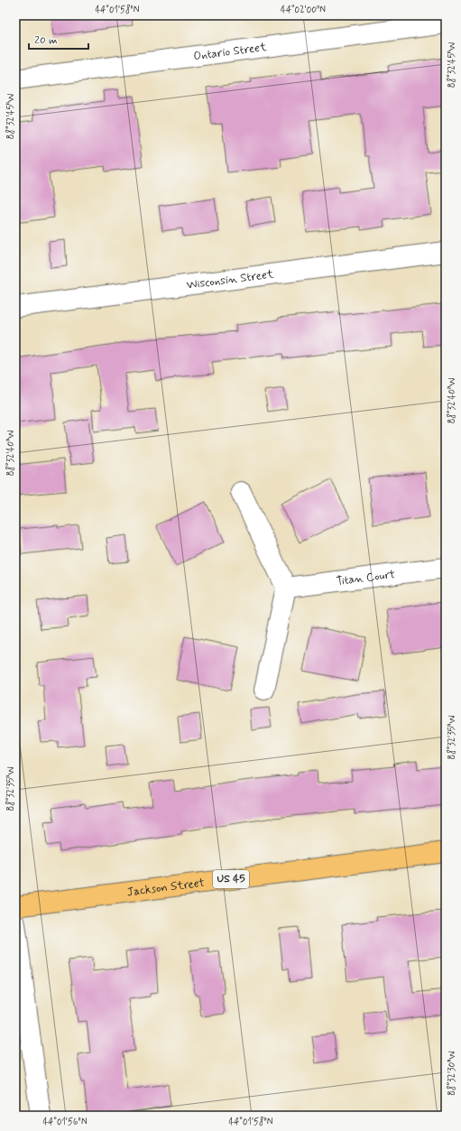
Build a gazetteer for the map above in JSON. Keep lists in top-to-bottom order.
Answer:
{
  "streets": {
    "main road": ["US 45", "Jackson Street"],
    "street": ["Ontario Street", "Wisconsin Street", "Titan Court"]
  },
  "scale_bar": "20 m",
  "coordinates": [
    "44°01'58\"N",
    "44°02'00\"N",
    "88°32'45\"W",
    "88°32'40\"W",
    "88°32'35\"W",
    "88°32'30\"W",
    "44°01'56\"N"
  ]
}
